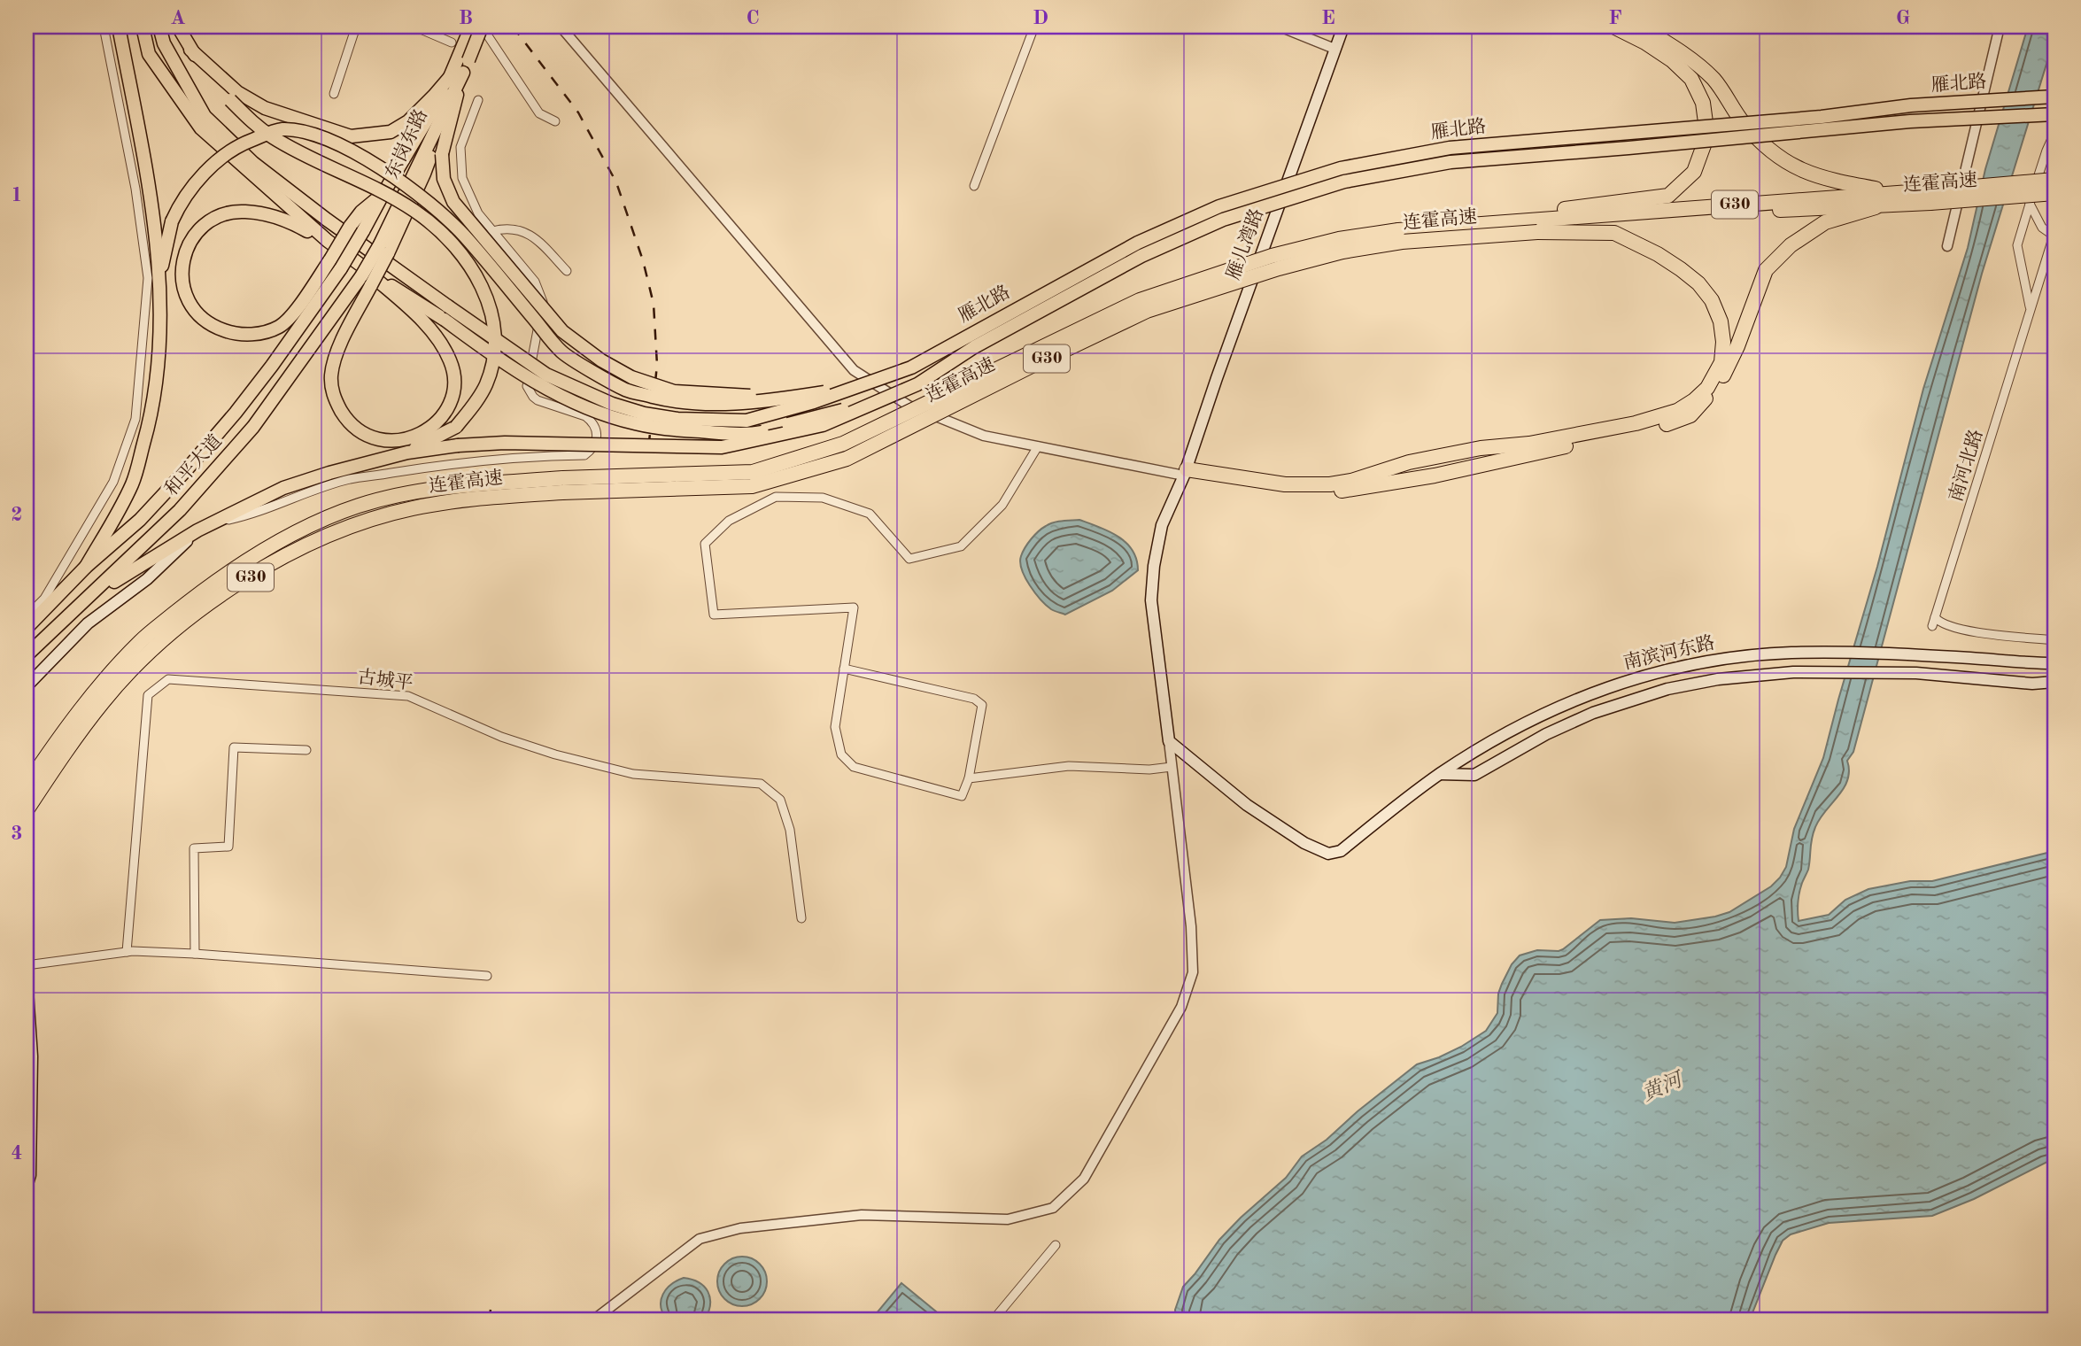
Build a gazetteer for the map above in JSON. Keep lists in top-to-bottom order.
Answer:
{
  "streets": {
    "highway": ["连霍高速", "G30"],
    "main road": [
      "雁北路",
      "东岗东路",
      "雁儿湾路",
      "和平大道",
      "南滨河东路"
    ],
    "street": ["南河北路", "古城平"]
  },
  "crossings": [
    ["东岗东路", "和平大道"],
    ["雁儿湾路", "南滨河东路"]
  ],
  "water": ["黄河"],
  "grid": {
    "columns": [
      "A",
      "B",
      "C",
      "D",
      "E",
      "F",
      "G"
    ],
    "rows": [
      "1",
      "2",
      "3",
      "4"
    ]
  }
}
